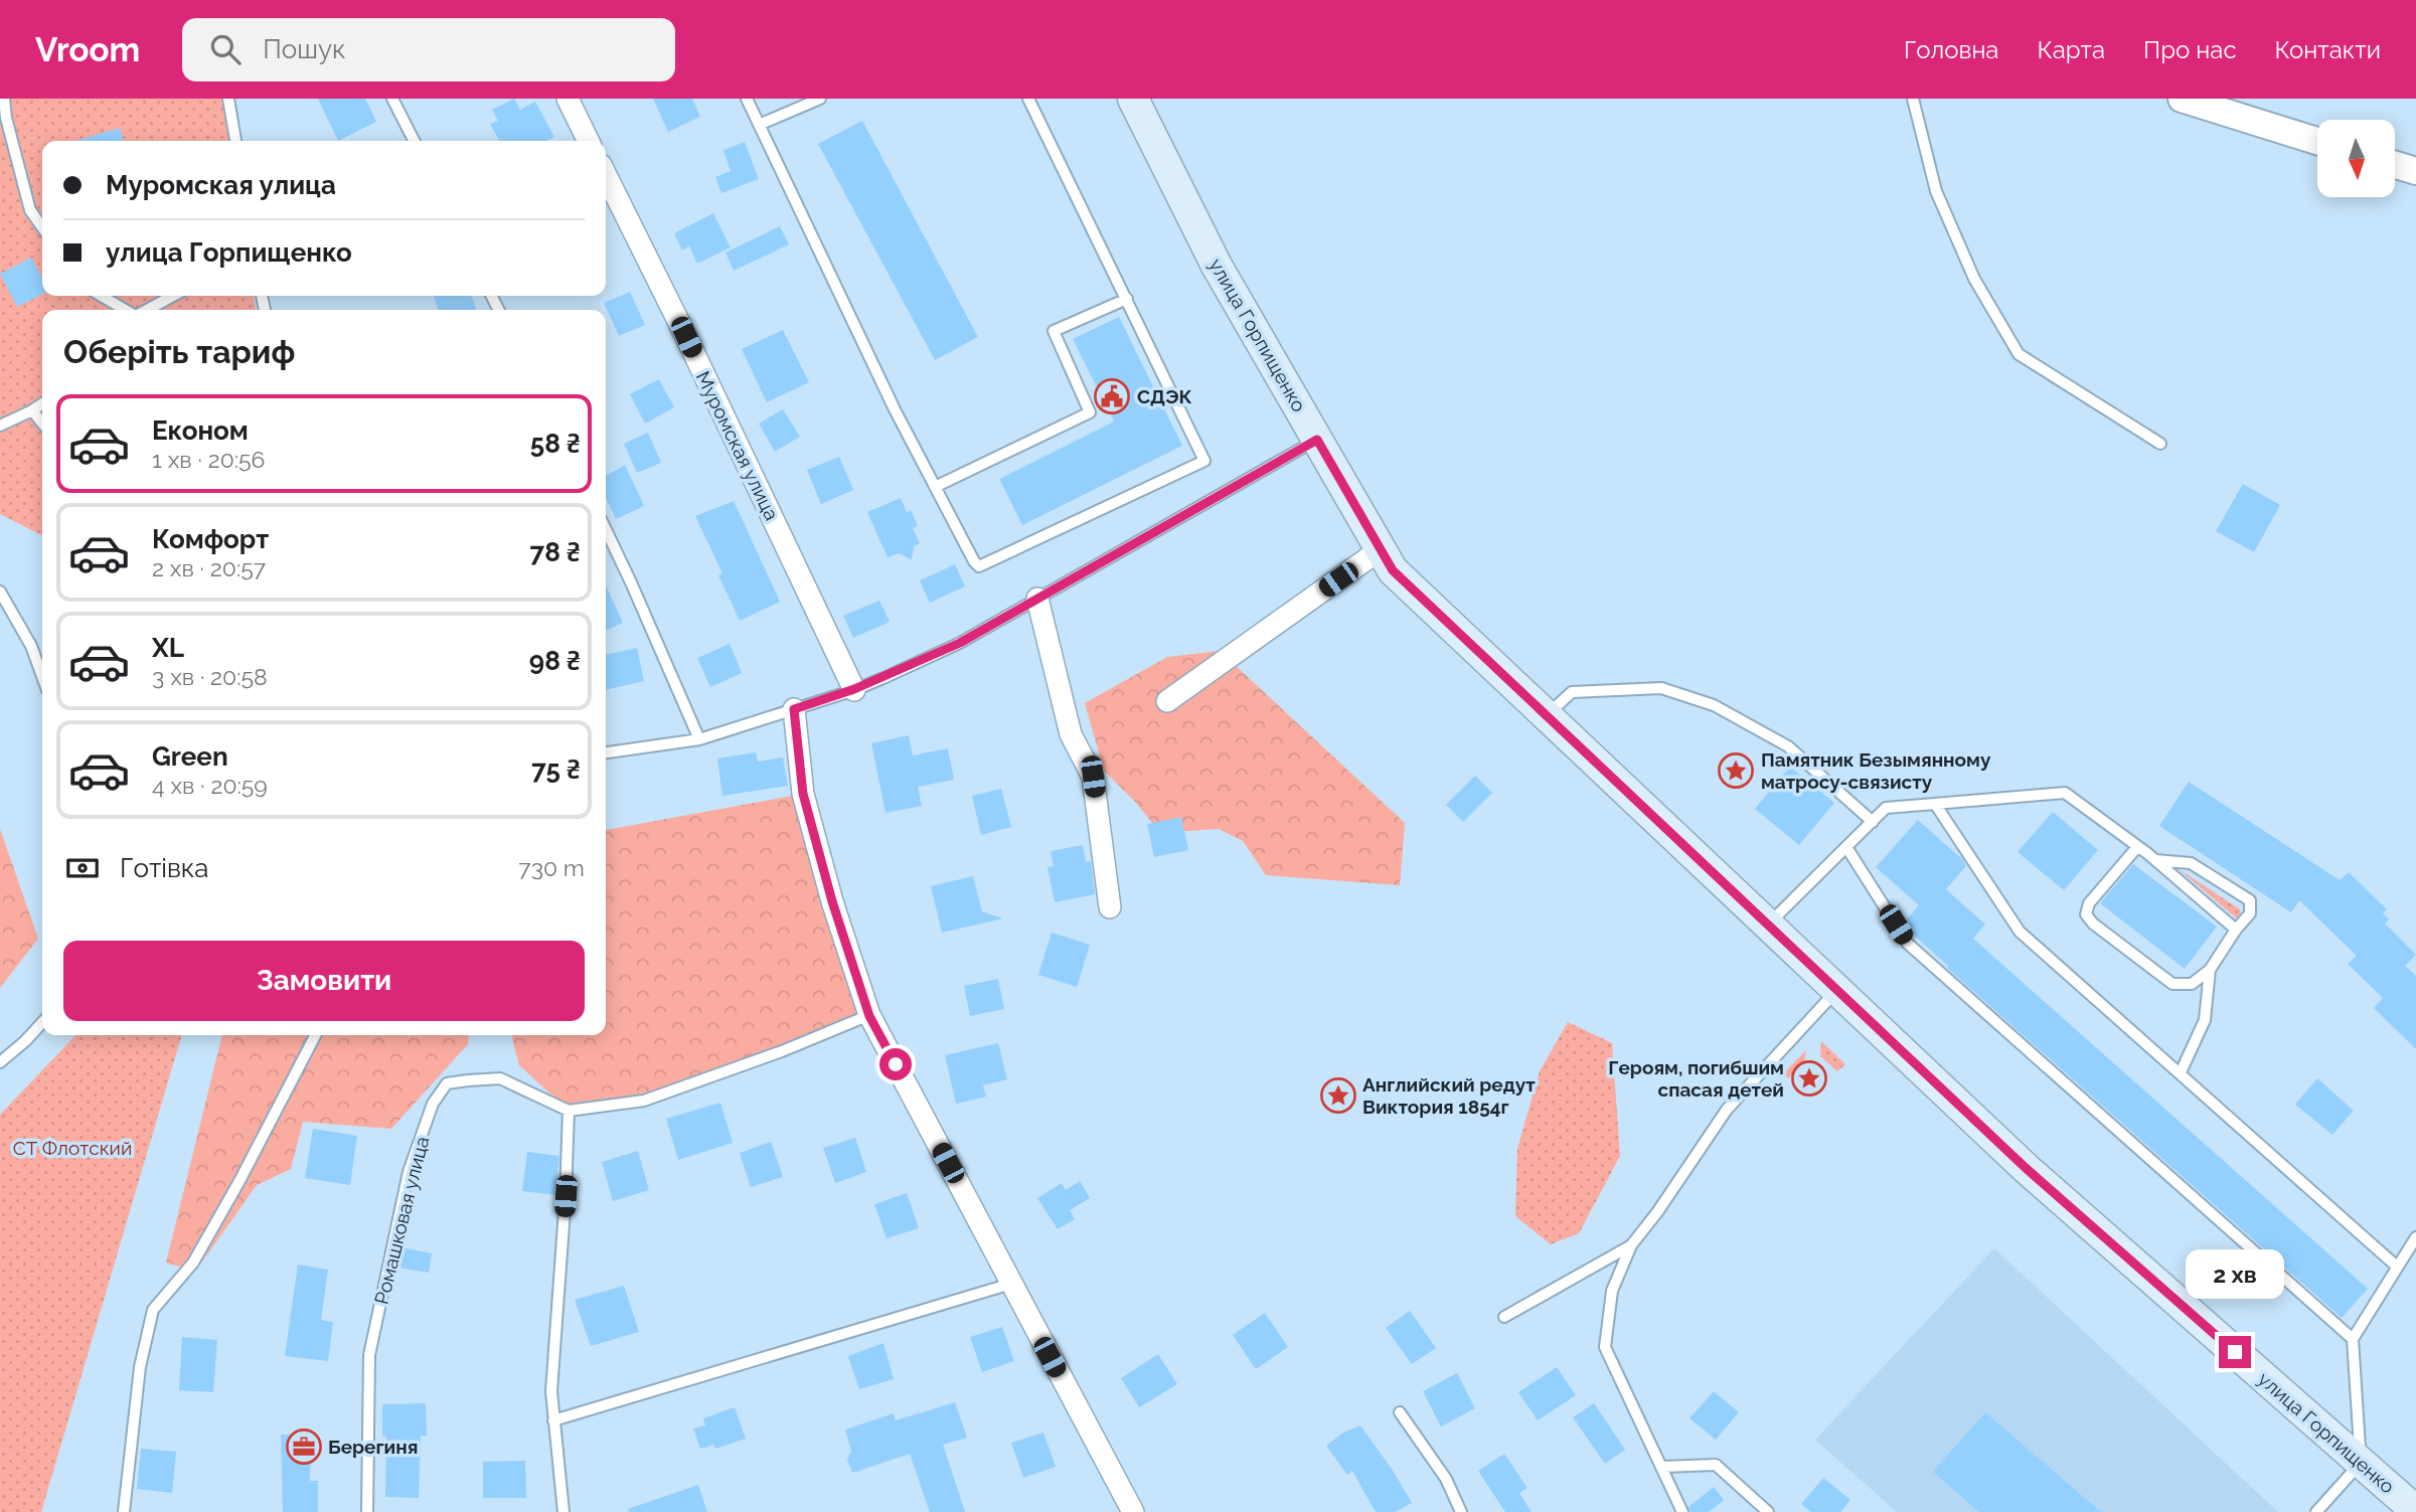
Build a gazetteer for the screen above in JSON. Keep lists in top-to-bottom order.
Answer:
{
  "streets": {
    "main road": ["улица Горпищенко"],
    "street": ["Муромская улица"],
    "lane": ["Ромашковая улица"]
  },
  "parks": ["СТ Флотский"],
  "places": {
    "public building": ["СДЭК"],
    "place": ["Памятник Безымянному матросу-связисту", "Героям, погибшим спасая детей", "Английский редут Виктория 1854г"],
    "office": ["Берегиня"]
  },
  "north": "bottom",
  "page": {
    "header": "Vroom",
    "search": "Пошук",
    "nav": [
      "Головна",
      "Карта",
      "Про нас",
      "Контакти"
    ],
    "banner": ["Муромская улица", "улица Горпищенко"],
    "heading": "Оберіть тариф",
    "list": [
      {
        "name": "Економ",
        "note": "1 хв · 20:56",
        "value": "58 ₴"
      },
      {
        "name": "Комфорт",
        "note": "2 хв · 20:57",
        "value": "78 ₴"
      },
      {
        "name": "XL",
        "note": "3 хв · 20:58",
        "value": "98 ₴"
      },
      {
        "name": "Green",
        "note": "4 хв · 20:59",
        "value": "75 ₴"
      }
    ],
    "pay": ["Готівка", "730 m"],
    "buttons": "Замовити",
    "bubble": "2 хв"
  }
}
